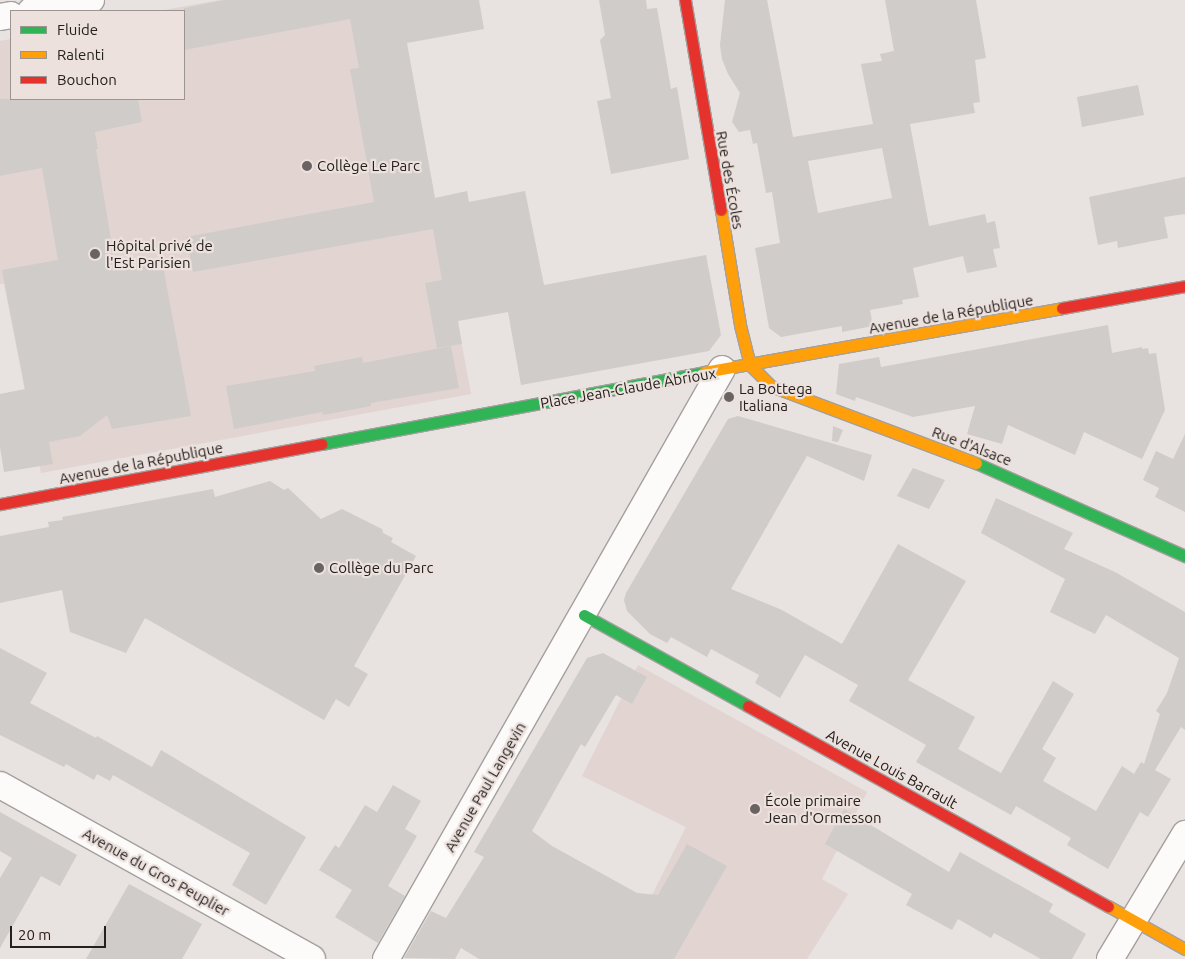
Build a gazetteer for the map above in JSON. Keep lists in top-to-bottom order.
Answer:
{
  "streets": {
    "street": [
      "Rue des Écoles",
      "Avenue de la République",
      "Place Jean-Claude Abrioux",
      "Rue d'Alsace",
      "Avenue Louis Barrault",
      "Avenue Paul Langevin",
      "Avenue du Gros Peuplier"
    ]
  },
  "crossings": [
    ["Rue des Écoles", "Avenue de la République"],
    ["Rue des Écoles", "Rue d'Alsace"],
    ["Avenue de la République", "Place Jean-Claude Abrioux"],
    ["Avenue de la République", "Rue d'Alsace"],
    ["Place Jean-Claude Abrioux", "Avenue Louis Barrault"],
    ["Place Jean-Claude Abrioux", "Avenue Paul Langevin"],
    ["Avenue Louis Barrault", "Avenue Paul Langevin"]
  ],
  "places": [
    "Collège Le Parc",
    "Hôpital privé de l'Est Parisien",
    "La Bottega Italiana",
    "Collège du Parc",
    "École primaire Jean d'Ormesson"
  ],
  "legend": ["Fluide", "Ralenti", "Bouchon"],
  "scale_bar": "20 m"
}
